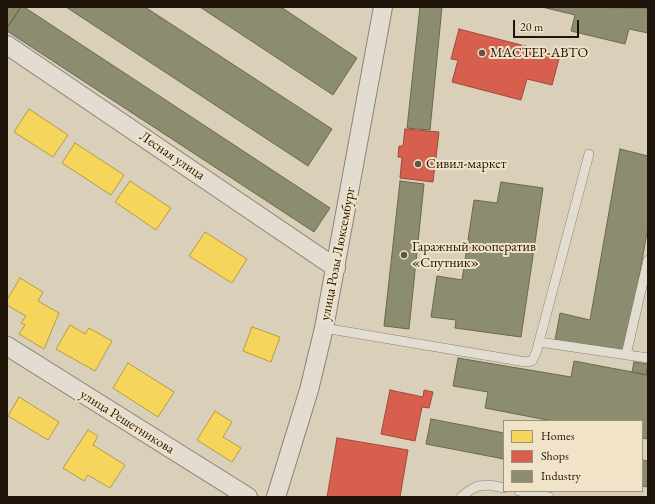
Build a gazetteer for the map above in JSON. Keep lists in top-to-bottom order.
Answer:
{
  "streets": {
    "street": ["Лесная улица", "улица Розы Люксембург", "улица Решетникова"]
  },
  "crossings": [
    ["Лесная улица", "улица Розы Люксембург"]
  ],
  "places": ["МАСТЕР-АВТО", "Сивил-маркет", "Гаражный кооператив «Спутник»"],
  "legend": ["Homes", "Shops", "Industry"],
  "scale_bar": "20 m"
}
